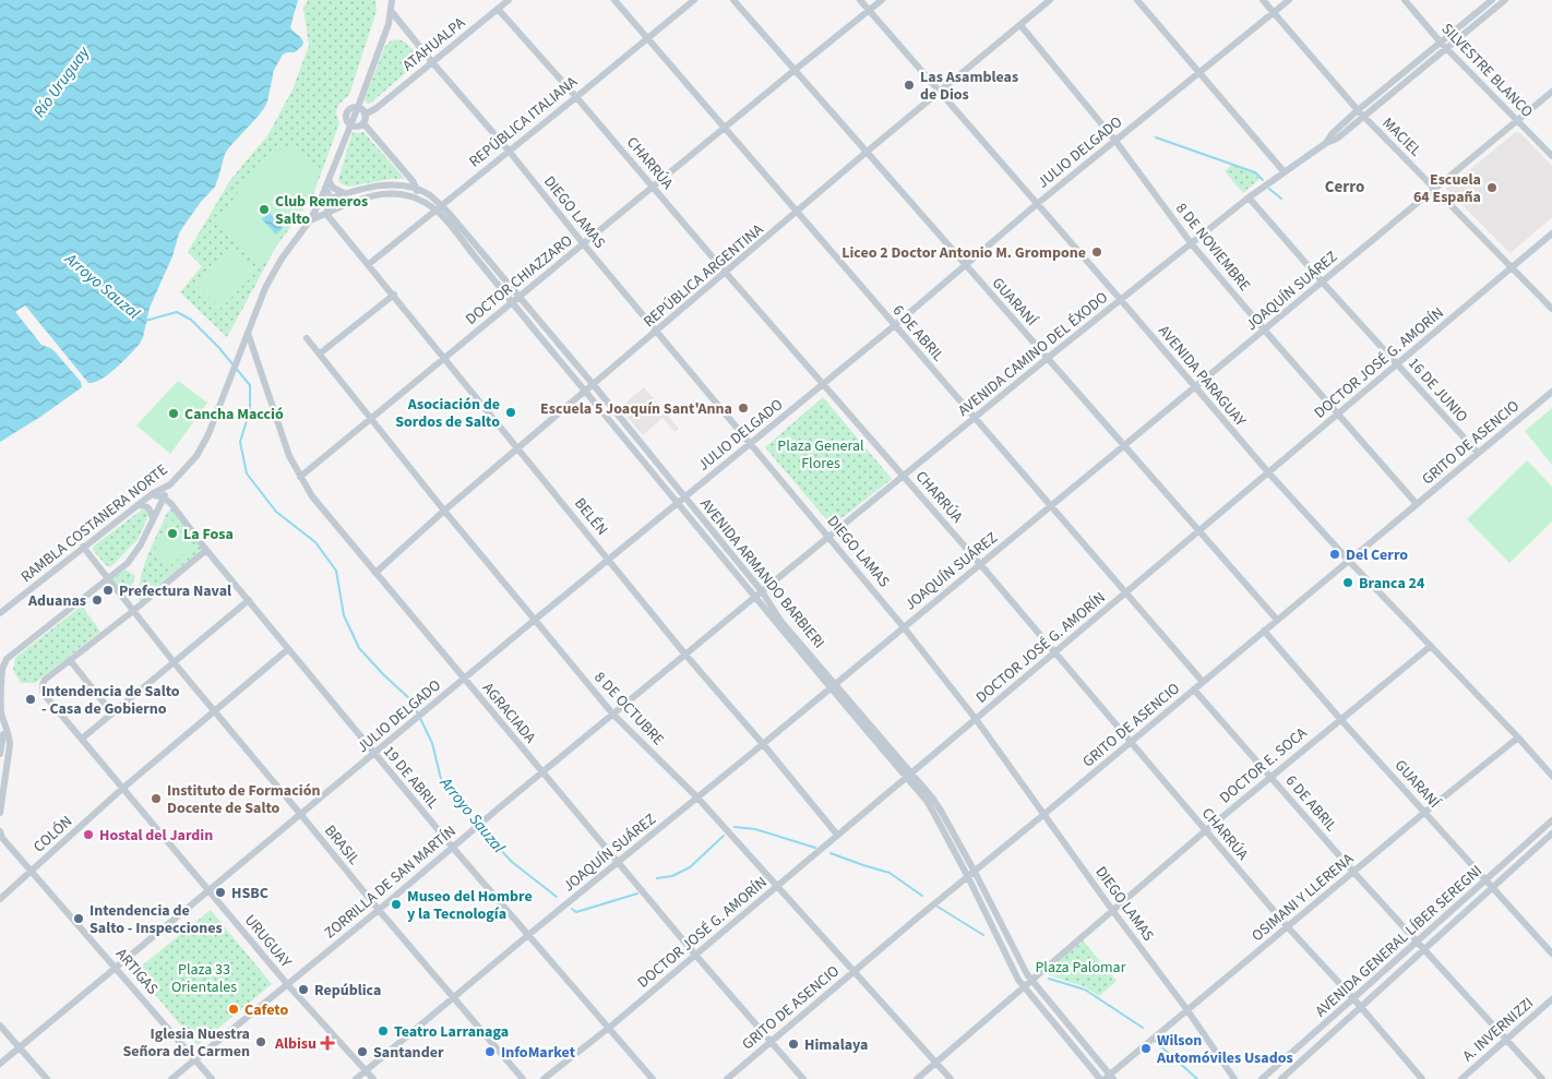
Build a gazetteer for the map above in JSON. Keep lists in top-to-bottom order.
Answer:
{
  "streets": {
    "street": [
      "ATAHUALPA",
      "SILVESTRE BLANCO",
      "REPÚBLICA ITALIANA",
      "MACIEL",
      "JULIO DELGADO",
      "CHARRÚA",
      "DIEGO LAMAS",
      "8 DE NOVIEMBRE",
      "REPÚBLICA ARGENTINA",
      "DOCTOR CHIAZZARO",
      "JOAQUÍN SUÁREZ",
      "GUARANÍ",
      "6 DE ABRIL",
      "AVENIDA CAMINO DEL ÉXODO",
      "DOCTOR JOSÉ G. AMORÍN",
      "AVENIDA PARAGUAY",
      "16 DE JUNIO",
      "GRITO DE ASENCIO",
      "BELÉN",
      "RAMBLA COSTANERA NORTE",
      "AVENIDA ARMANDO BARBIERI",
      "8 DE OCTUBRE",
      "AGRACIADA",
      "DOCTOR E. SOCA",
      "19 DE ABRIL",
      "COLÓN",
      "BRASIL",
      "ZORRILLA DE SAN MARTÍN",
      "OSIMANI Y LLERENA",
      "URUGUAY",
      "AVENIDA GENERAL LÍBER SEREGNI",
      "ARTIGAS",
      "A. INVERNIZZI"
    ]
  },
  "crossings": [
    ["ATAHUALPA", "CHARRÚA"],
    ["ATAHUALPA", "DIEGO LAMAS"],
    ["ATAHUALPA", "RAMBLA COSTANERA NORTE"],
    ["SILVESTRE BLANCO", "JOAQUÍN SUÁREZ"],
    ["SILVESTRE BLANCO", "AVENIDA CAMINO DEL ÉXODO"],
    ["REPÚBLICA ITALIANA", "CHARRÚA"],
    ["REPÚBLICA ITALIANA", "DIEGO LAMAS"],
    ["REPÚBLICA ITALIANA", "6 DE ABRIL"],
    ["REPÚBLICA ITALIANA", "BELÉN"],
    ["REPÚBLICA ITALIANA", "AVENIDA ARMANDO BARBIERI"],
    ["MACIEL", "JULIO DELGADO"],
    ["MACIEL", "JOAQUÍN SUÁREZ"],
    ["MACIEL", "AVENIDA CAMINO DEL ÉXODO"],
    ["MACIEL", "DOCTOR JOSÉ G. AMORÍN"],
    ["JULIO DELGADO", "CHARRÚA"],
    ["JULIO DELGADO", "DIEGO LAMAS"],
    ["JULIO DELGADO", "8 DE NOVIEMBRE"],
    ["JULIO DELGADO", "GUARANÍ"],
    ["JULIO DELGADO", "6 DE ABRIL"],
    ["JULIO DELGADO", "AVENIDA PARAGUAY"],
    ["JULIO DELGADO", "BELÉN"],
    ["JULIO DELGADO", "AVENIDA ARMANDO BARBIERI"],
    ["JULIO DELGADO", "8 DE OCTUBRE"],
    ["JULIO DELGADO", "AGRACIADA"],
    ["JULIO DELGADO", "19 DE ABRIL"],
    ["JULIO DELGADO", "BRASIL"],
    ["JULIO DELGADO", "URUGUAY"],
    ["JULIO DELGADO", "ARTIGAS"],
    ["CHARRÚA", "REPÚBLICA ARGENTINA"],
    ["CHARRÚA", "DOCTOR CHIAZZARO"],
    ["CHARRÚA", "JOAQUÍN SUÁREZ"],
    ["CHARRÚA", "AVENIDA CAMINO DEL ÉXODO"],
    ["CHARRÚA", "DOCTOR JOSÉ G. AMORÍN"],
    ["CHARRÚA", "GRITO DE ASENCIO"],
    ["CHARRÚA", "DOCTOR E. SOCA"],
    ["CHARRÚA", "OSIMANI Y LLERENA"],
    ["CHARRÚA", "AVENIDA GENERAL LÍBER SEREGNI"],
    ["DIEGO LAMAS", "REPÚBLICA ARGENTINA"],
    ["DIEGO LAMAS", "DOCTOR CHIAZZARO"],
    ["DIEGO LAMAS", "JOAQUÍN SUÁREZ"],
    ["DIEGO LAMAS", "AVENIDA CAMINO DEL ÉXODO"],
    ["DIEGO LAMAS", "DOCTOR JOSÉ G. AMORÍN"],
    ["DIEGO LAMAS", "GRITO DE ASENCIO"],
    ["DIEGO LAMAS", "DOCTOR E. SOCA"],
    ["DIEGO LAMAS", "OSIMANI Y LLERENA"],
    ["8 DE NOVIEMBRE", "REPÚBLICA ARGENTINA"],
    ["8 DE NOVIEMBRE", "JOAQUÍN SUÁREZ"],
    ["8 DE NOVIEMBRE", "AVENIDA CAMINO DEL ÉXODO"],
    ["8 DE NOVIEMBRE", "DOCTOR JOSÉ G. AMORÍN"],
    ["8 DE NOVIEMBRE", "GRITO DE ASENCIO"],
    ["REPÚBLICA ARGENTINA", "GUARANÍ"],
    ["REPÚBLICA ARGENTINA", "6 DE ABRIL"],
    ["REPÚBLICA ARGENTINA", "AVENIDA PARAGUAY"],
    ["REPÚBLICA ARGENTINA", "BELÉN"],
    ["REPÚBLICA ARGENTINA", "AVENIDA ARMANDO BARBIERI"],
    ["REPÚBLICA ARGENTINA", "8 DE OCTUBRE"],
    ["REPÚBLICA ARGENTINA", "AGRACIADA"],
    ["DOCTOR CHIAZZARO", "GUARANÍ"],
    ["DOCTOR CHIAZZARO", "6 DE ABRIL"],
    ["DOCTOR CHIAZZARO", "AVENIDA PARAGUAY"],
    ["DOCTOR CHIAZZARO", "BELÉN"],
    ["DOCTOR CHIAZZARO", "AVENIDA ARMANDO BARBIERI"],
    ["DOCTOR CHIAZZARO", "8 DE OCTUBRE"],
    ["DOCTOR CHIAZZARO", "AGRACIADA"],
    ["JOAQUÍN SUÁREZ", "GUARANÍ"],
    ["JOAQUÍN SUÁREZ", "6 DE ABRIL"],
    ["JOAQUÍN SUÁREZ", "AVENIDA PARAGUAY"],
    ["JOAQUÍN SUÁREZ", "16 DE JUNIO"],
    ["JOAQUÍN SUÁREZ", "BELÉN"],
    ["JOAQUÍN SUÁREZ", "AVENIDA ARMANDO BARBIERI"],
    ["JOAQUÍN SUÁREZ", "8 DE OCTUBRE"],
    ["JOAQUÍN SUÁREZ", "AGRACIADA"],
    ["JOAQUÍN SUÁREZ", "19 DE ABRIL"],
    ["JOAQUÍN SUÁREZ", "BRASIL"],
    ["JOAQUÍN SUÁREZ", "URUGUAY"],
    ["GUARANÍ", "AVENIDA CAMINO DEL ÉXODO"],
    ["GUARANÍ", "DOCTOR JOSÉ G. AMORÍN"],
    ["GUARANÍ", "GRITO DE ASENCIO"],
    ["GUARANÍ", "DOCTOR E. SOCA"],
    ["GUARANÍ", "OSIMANI Y LLERENA"],
    ["GUARANÍ", "AVENIDA GENERAL LÍBER SEREGNI"],
    ["6 DE ABRIL", "AVENIDA CAMINO DEL ÉXODO"],
    ["6 DE ABRIL", "DOCTOR JOSÉ G. AMORÍN"],
    ["6 DE ABRIL", "GRITO DE ASENCIO"],
    ["6 DE ABRIL", "DOCTOR E. SOCA"],
    ["6 DE ABRIL", "OSIMANI Y LLERENA"],
    ["6 DE ABRIL", "AVENIDA GENERAL LÍBER SEREGNI"],
    ["6 DE ABRIL", "A. INVERNIZZI"],
    ["AVENIDA CAMINO DEL ÉXODO", "AVENIDA PARAGUAY"],
    ["AVENIDA CAMINO DEL ÉXODO", "16 DE JUNIO"],
    ["AVENIDA CAMINO DEL ÉXODO", "AVENIDA ARMANDO BARBIERI"],
    ["AVENIDA CAMINO DEL ÉXODO", "ZORRILLA DE SAN MARTÍN"],
    ["DOCTOR JOSÉ G. AMORÍN", "AVENIDA PARAGUAY"],
    ["DOCTOR JOSÉ G. AMORÍN", "16 DE JUNIO"],
    ["DOCTOR JOSÉ G. AMORÍN", "BELÉN"],
    ["DOCTOR JOSÉ G. AMORÍN", "AVENIDA ARMANDO BARBIERI"],
    ["DOCTOR JOSÉ G. AMORÍN", "8 DE OCTUBRE"],
    ["DOCTOR JOSÉ G. AMORÍN", "AGRACIADA"],
    ["DOCTOR JOSÉ G. AMORÍN", "19 DE ABRIL"],
    ["AVENIDA PARAGUAY", "GRITO DE ASENCIO"],
    ["AVENIDA PARAGUAY", "DOCTOR E. SOCA"],
    ["AVENIDA PARAGUAY", "OSIMANI Y LLERENA"],
    ["16 DE JUNIO", "GRITO DE ASENCIO"],
    ["GRITO DE ASENCIO", "AVENIDA ARMANDO BARBIERI"],
    ["GRITO DE ASENCIO", "8 DE OCTUBRE"],
    ["GRITO DE ASENCIO", "AGRACIADA"],
    ["BELÉN", "AVENIDA ARMANDO BARBIERI"],
    ["BELÉN", "ZORRILLA DE SAN MARTÍN"],
    ["RAMBLA COSTANERA NORTE", "AVENIDA ARMANDO BARBIERI"],
    ["RAMBLA COSTANERA NORTE", "AGRACIADA"],
    ["RAMBLA COSTANERA NORTE", "BRASIL"],
    ["AVENIDA ARMANDO BARBIERI", "DOCTOR E. SOCA"],
    ["AVENIDA ARMANDO BARBIERI", "ZORRILLA DE SAN MARTÍN"],
    ["AVENIDA ARMANDO BARBIERI", "OSIMANI Y LLERENA"],
    ["8 DE OCTUBRE", "DOCTOR E. SOCA"],
    ["8 DE OCTUBRE", "ZORRILLA DE SAN MARTÍN"],
    ["AGRACIADA", "ZORRILLA DE SAN MARTÍN"],
    ["19 DE ABRIL", "ZORRILLA DE SAN MARTÍN"],
    ["COLÓN", "URUGUAY"],
    ["COLÓN", "ARTIGAS"],
    ["BRASIL", "ZORRILLA DE SAN MARTÍN"],
    ["ZORRILLA DE SAN MARTÍN", "URUGUAY"],
    ["ZORRILLA DE SAN MARTÍN", "ARTIGAS"]
  ],
  "districts": ["Cerro"],
  "water": ["Río Uruguay", "Arroyo Sauzal"],
  "parks": ["Plaza General Flores", "Plaza Palomar", "Plaza 33 Orientales"],
  "places": {
    "other": [
      "Las Asambleas de Dios",
      "Escuela 64 España",
      "Club Remeros Salto",
      "Liceo 2 Doctor Antonio M. Grompone",
      "Escuela 5 Joaquín Sant'Anna",
      "Asociación de Sordos de Salto",
      "Cancha Macció",
      "La Fosa",
      "Del Cerro",
      "Branca 24",
      "Prefectura Naval",
      "Aduanas",
      "Intendencia de Salto - Casa de Gobierno",
      "Instituto de Formación Docente de Salto",
      "Hostal del Jardin",
      "HSBC",
      "Museo del Hombre y la Tecnología",
      "Intendencia de Salto - Inspecciones",
      "República",
      "Cafeto",
      "Teatro Larranaga",
      "Iglesia Nuestra Señora del Carmen",
      "Himalaya",
      "Wilson Automóviles Usados",
      "Santander",
      "InfoMarket"
    ],
    "health": ["Albisu"]
  }
}
